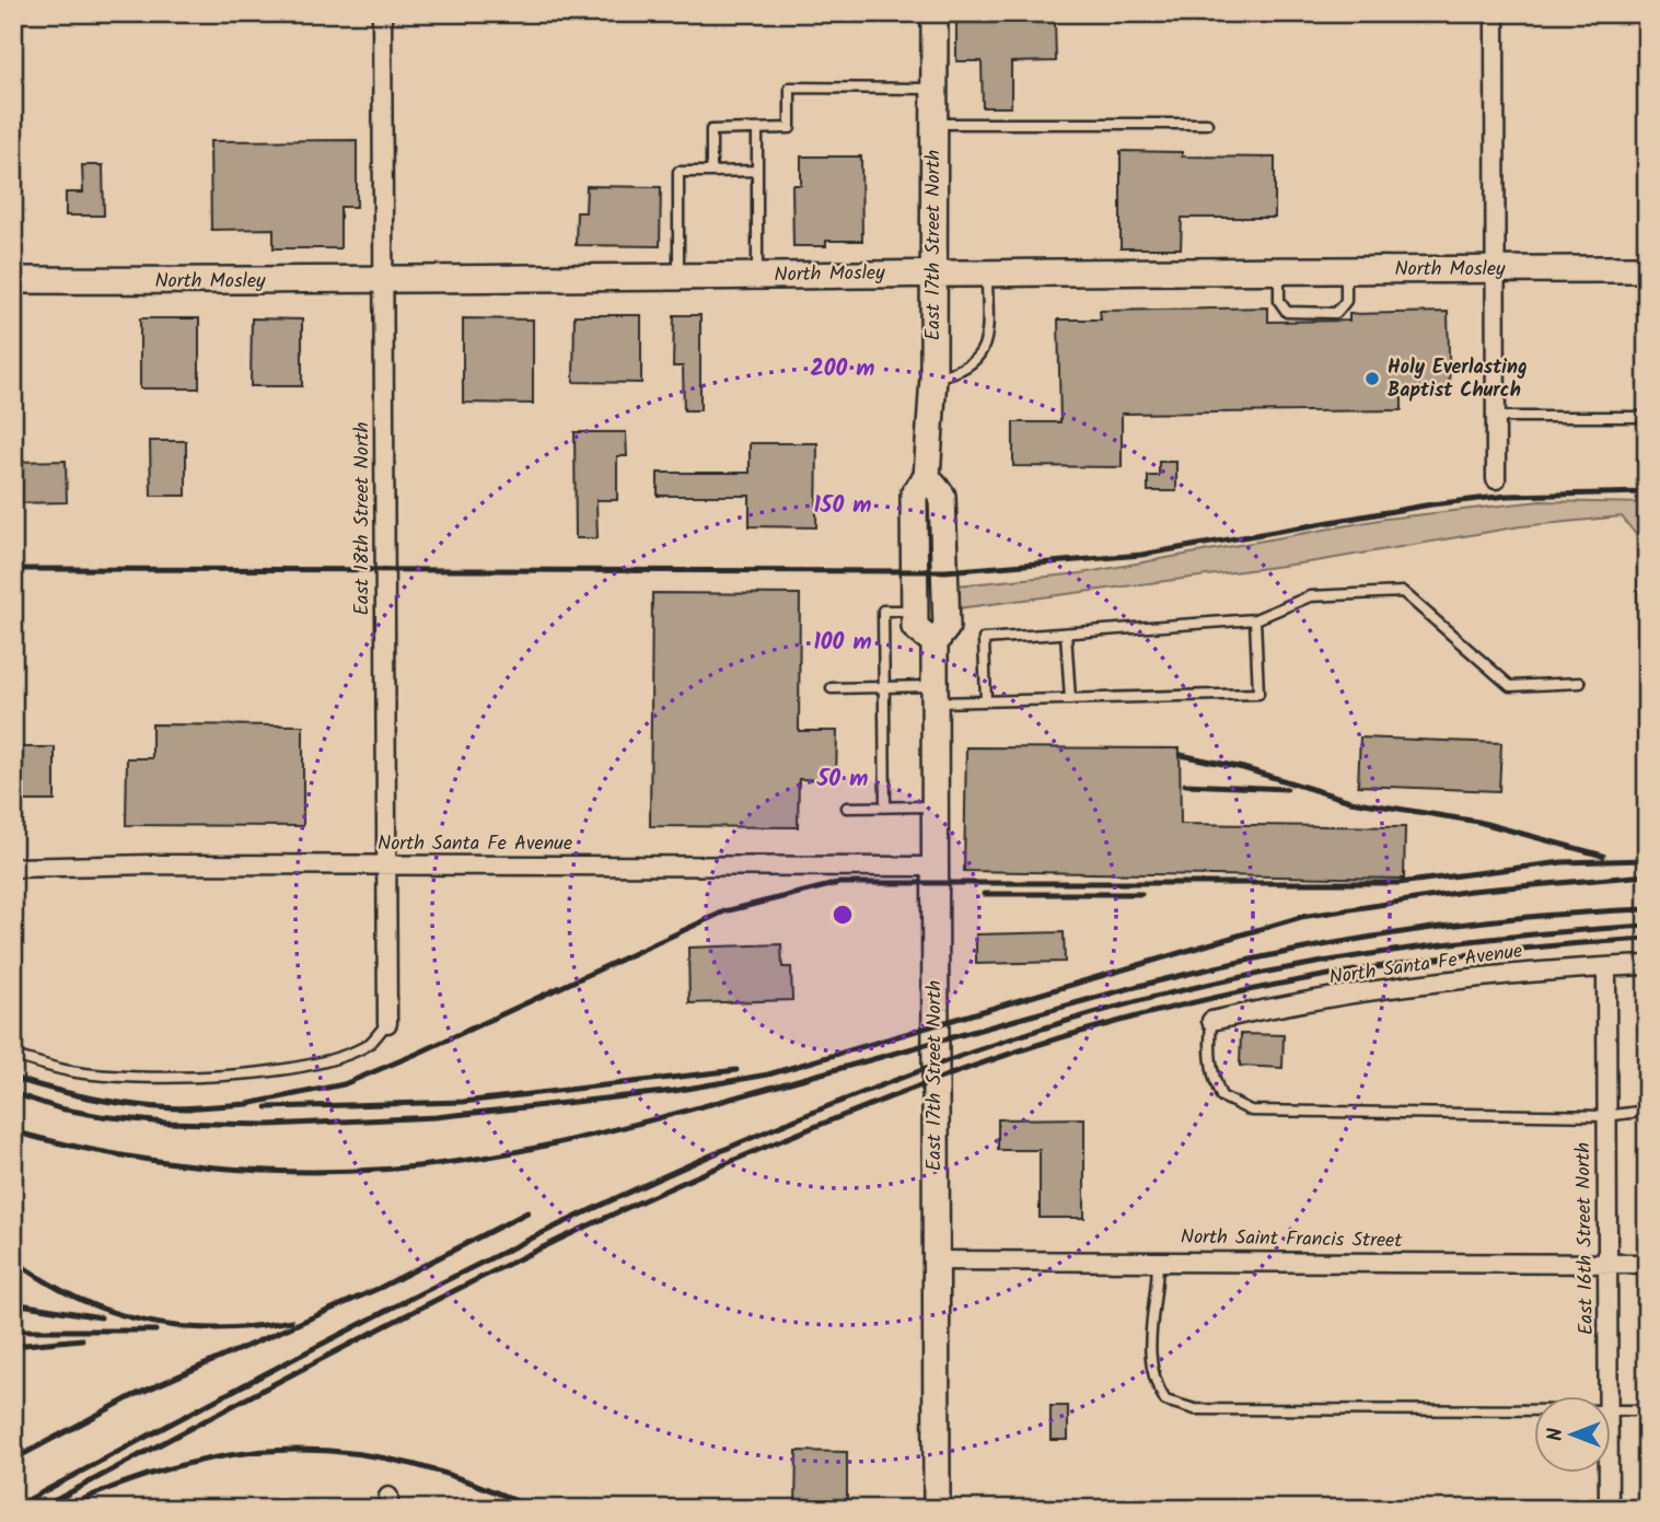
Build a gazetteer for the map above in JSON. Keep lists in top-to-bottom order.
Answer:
{
  "streets": {
    "street": [
      "East 17th Street North",
      "North Mosley",
      "East 18th Street North",
      "North Santa Fe Avenue",
      "East 16th Street North",
      "North Saint Francis Street"
    ]
  },
  "crossings": [
    ["East 17th Street North", "North Mosley"],
    ["East 17th Street North", "North Santa Fe Avenue"],
    ["East 17th Street North", "North Saint Francis Street"],
    ["North Mosley", "East 18th Street North"],
    ["East 18th Street North", "North Santa Fe Avenue"],
    ["North Santa Fe Avenue", "East 16th Street North"],
    ["East 16th Street North", "North Saint Francis Street"]
  ],
  "places": ["Holy Everlasting Baptist Church"],
  "north": "left",
  "rings": [
    "200 m",
    "150 m",
    "100 m",
    "50 m"
  ]
}
